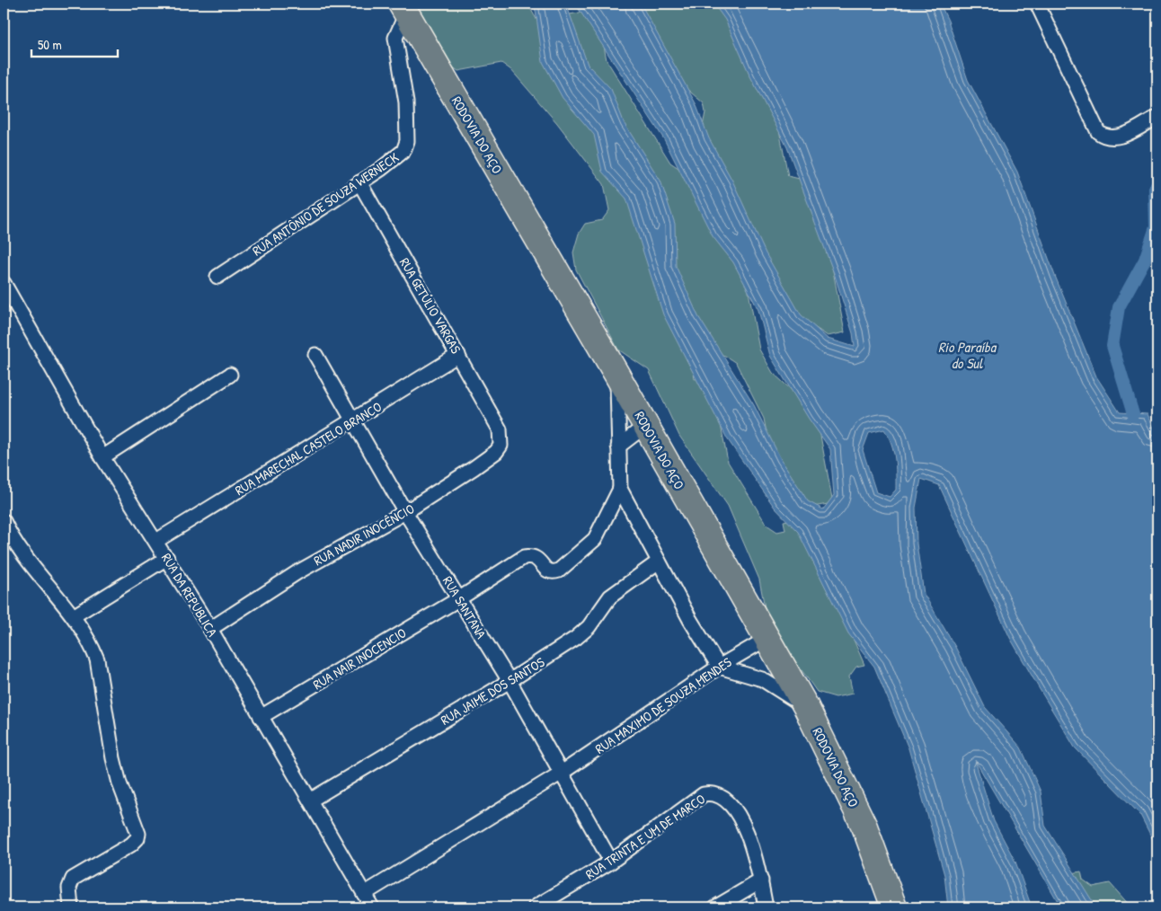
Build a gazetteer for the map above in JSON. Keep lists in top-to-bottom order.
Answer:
{
  "streets": {
    "highway": ["RODOVIA DO AÇO"],
    "street": [
      "RUA ANTÔNIO DE SOUZA WERNECK",
      "RUA GETÚLIO VARGAS",
      "RUA MARECHAL CASTELO BRANCO",
      "RUA NADIR INOCÊNCIO",
      "RUA DA REPUBLICA",
      "RUA SANTANA",
      "RUA NAIR INOCENCIO",
      "RUA JAIME DOS SANTOS",
      "RUA MAXIMO DE SOUZA MENDES",
      "RUA TRINTA E UM DE MARCO"
    ]
  },
  "crossings": [
    ["RODOVIA DO AÇO", "RUA ANTÔNIO DE SOUZA WERNECK"],
    ["RODOVIA DO AÇO", "RUA MAXIMO DE SOUZA MENDES"],
    ["RUA ANTÔNIO DE SOUZA WERNECK", "RUA GETÚLIO VARGAS"],
    ["RUA GETÚLIO VARGAS", "RUA MARECHAL CASTELO BRANCO"],
    ["RUA GETÚLIO VARGAS", "RUA NADIR INOCÊNCIO"],
    ["RUA MARECHAL CASTELO BRANCO", "RUA DA REPUBLICA"],
    ["RUA MARECHAL CASTELO BRANCO", "RUA SANTANA"],
    ["RUA NADIR INOCÊNCIO", "RUA DA REPUBLICA"],
    ["RUA NADIR INOCÊNCIO", "RUA SANTANA"],
    ["RUA DA REPUBLICA", "RUA NAIR INOCENCIO"],
    ["RUA DA REPUBLICA", "RUA JAIME DOS SANTOS"],
    ["RUA SANTANA", "RUA NAIR INOCENCIO"],
    ["RUA SANTANA", "RUA JAIME DOS SANTOS"],
    ["RUA SANTANA", "RUA MAXIMO DE SOUZA MENDES"],
    ["RUA SANTANA", "RUA TRINTA E UM DE MARCO"]
  ],
  "water": ["Rio Paraíba do Sul"],
  "scale_bar": "50 m"
}
